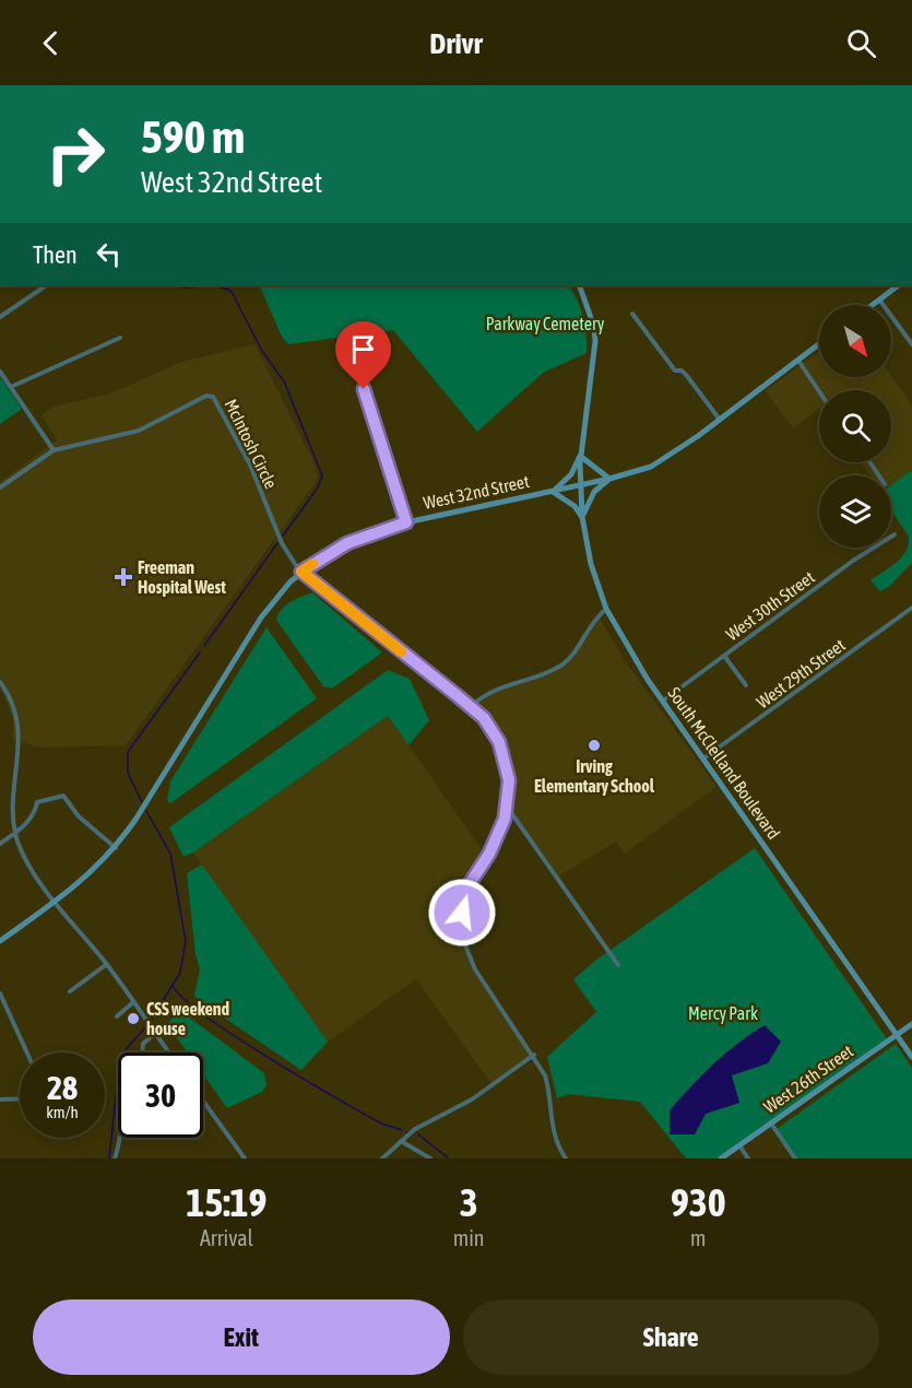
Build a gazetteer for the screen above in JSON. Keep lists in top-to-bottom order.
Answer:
{
  "streets": {
    "main road": ["West 32nd Street", "South McClelland Boulevard", "West 26th Street"],
    "street": ["McIntosh Circle", "West 30th Street", "West 29th Street"]
  },
  "crossings": [
    ["McIntosh Circle", "West 32nd Street"],
    ["West 32nd Street", "South McClelland Boulevard"],
    ["West 30th Street", "South McClelland Boulevard"],
    ["West 29th Street", "South McClelland Boulevard"],
    ["South McClelland Boulevard", "West 26th Street"]
  ],
  "parks": ["Parkway Cemetery", "Mercy Park"],
  "places": {
    "health": ["Freeman Hospital West"],
    "other": ["Irving Elementary School", "CSS weekend house"]
  },
  "north": "bottom right",
  "page": {
    "header": "Drivr",
    "turn": ["590 m", "West 32nd Street"],
    "then": "Then",
    "speed": "28 km/h",
    "limit": "30",
    "eta": [
      "15:19",
      "Arrival",
      "3",
      "min",
      "930",
      "m"
    ],
    "buttons": ["Exit", "Share"]
  }
}
